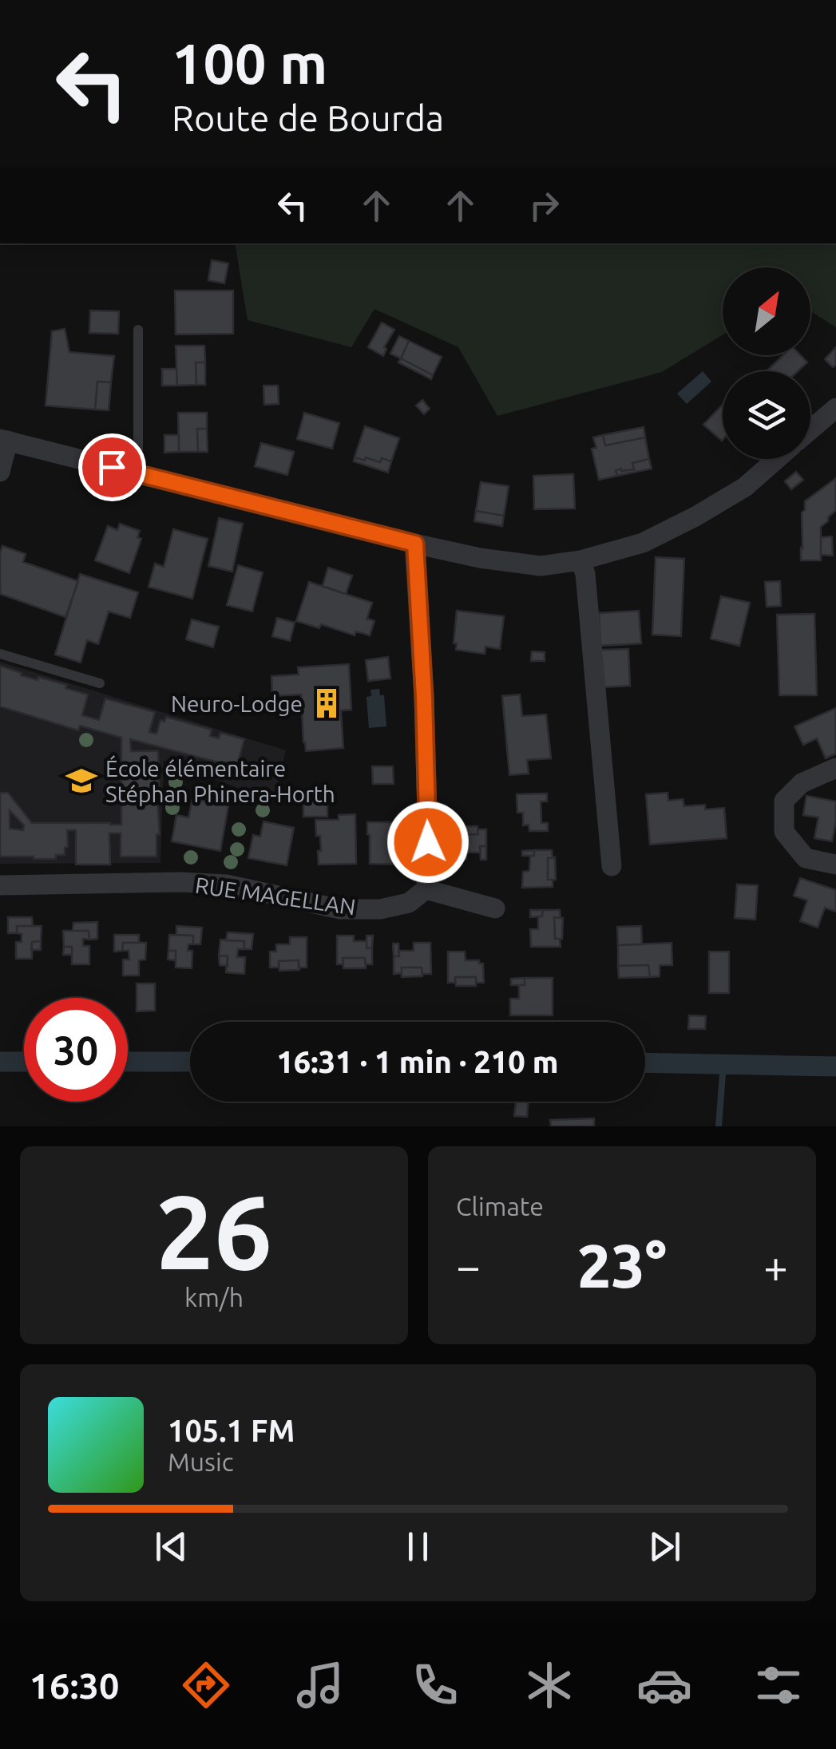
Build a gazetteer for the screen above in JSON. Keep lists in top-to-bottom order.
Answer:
{
  "streets": {
    "street": ["RUE MAGELLAN"]
  },
  "places": {
    "building": ["Neuro-Lodge"],
    "school or university": ["École élémentaire Stéphan Phinera-Horth"]
  },
  "north": "top right",
  "page": {
    "turn": ["100 m", "Route de Bourda"],
    "limit": "30",
    "trip": "16:31 · 1 min · 210 m",
    "tile": [
      ["26", "km/h"],
      "Climate"
    ],
    "heat": ["−", "23°", "+"],
    "song": ["105.1 FM", "Music"],
    "tabs": "16:30"
  }
}
